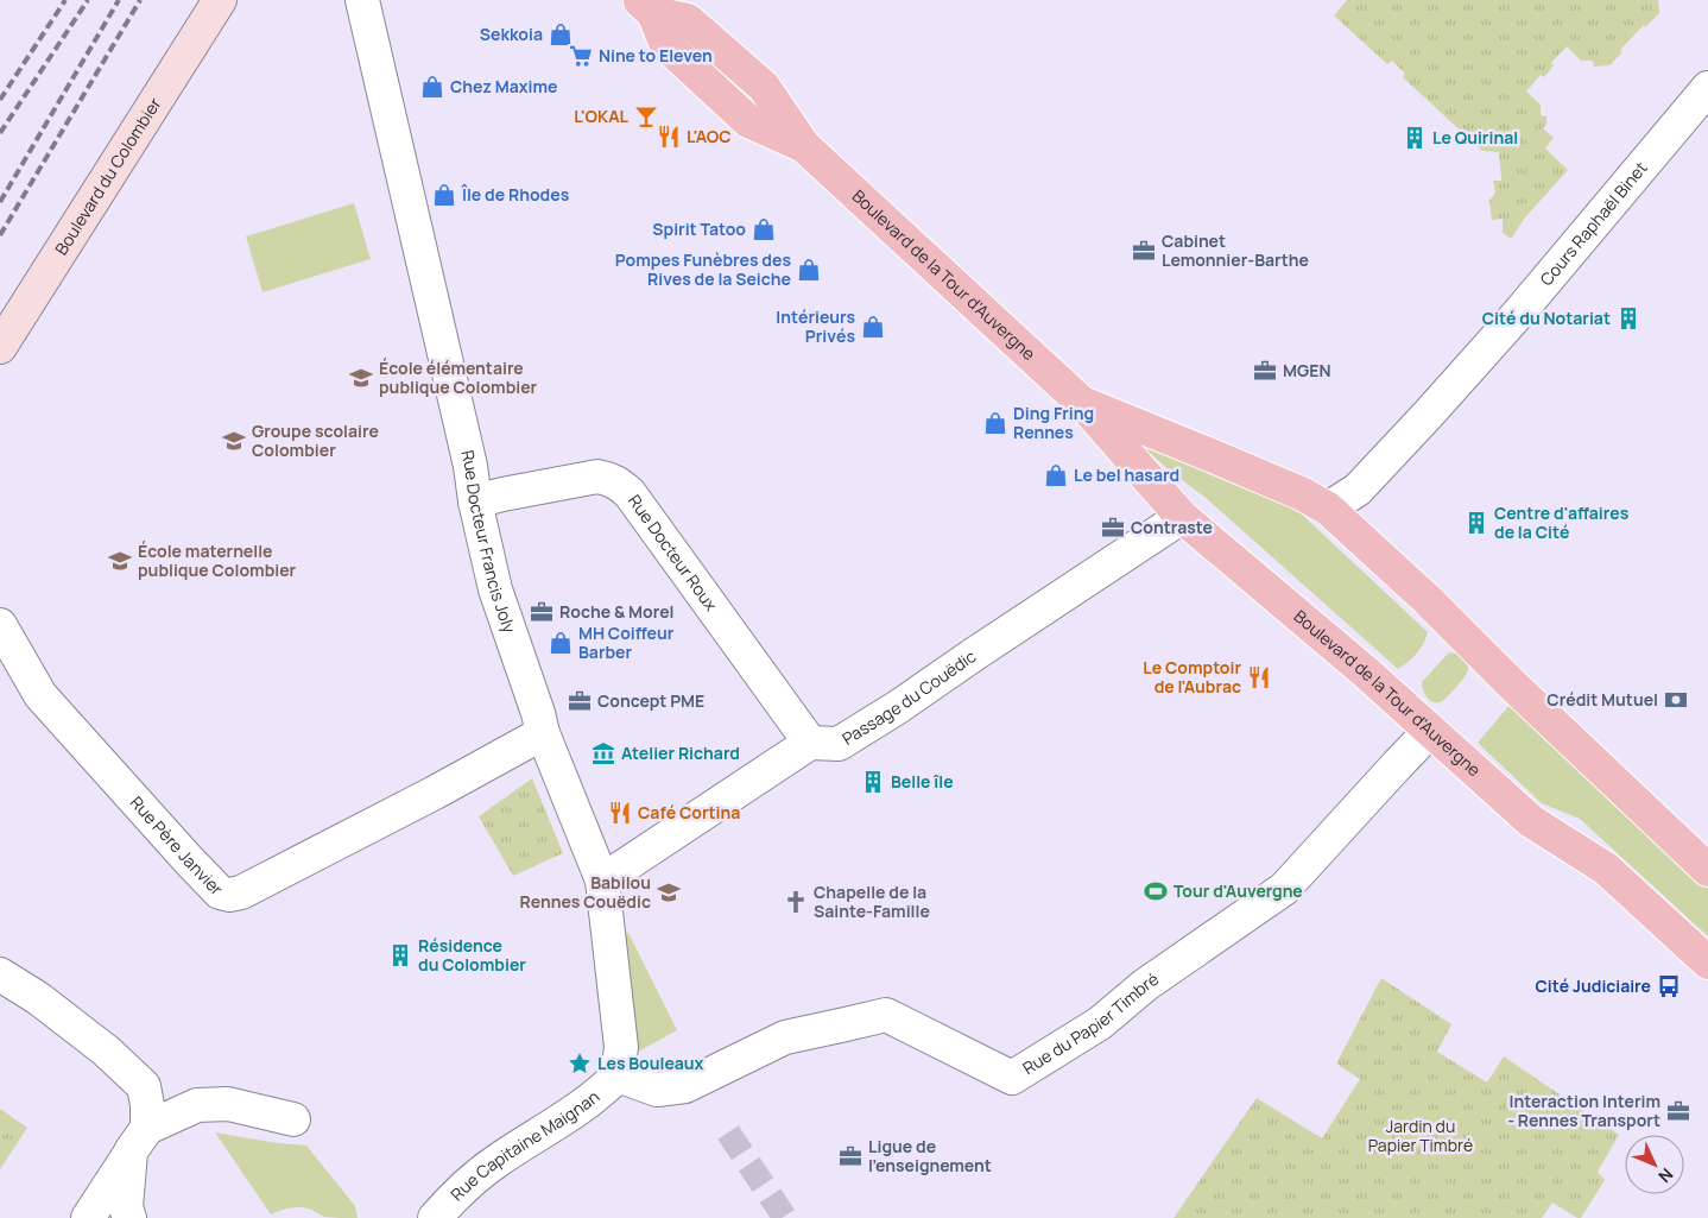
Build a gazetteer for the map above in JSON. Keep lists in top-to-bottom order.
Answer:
{
  "streets": {
    "main road": ["Boulevard du Colombier", "Boulevard de la Tour d'Auvergne"],
    "street": [
      "Cours Raphaël Binet",
      "Rue Docteur Francis Joly",
      "Rue Docteur Roux",
      "Passage du Couëdic",
      "Rue Père Janvier",
      "Rue du Papier Timbré",
      "Rue Capitaine Maignan"
    ]
  },
  "crossings": [
    ["Cours Raphaël Binet", "Boulevard de la Tour d'Auvergne"],
    ["Boulevard de la Tour d'Auvergne", "Passage du Couëdic"],
    ["Boulevard de la Tour d'Auvergne", "Rue du Papier Timbré"],
    ["Rue Docteur Francis Joly", "Rue Docteur Roux"],
    ["Rue Docteur Francis Joly", "Rue Père Janvier"],
    ["Rue Docteur Francis Joly", "Rue du Papier Timbré"],
    ["Rue Docteur Francis Joly", "Rue Capitaine Maignan"],
    ["Rue Docteur Roux", "Passage du Couëdic"],
    ["Rue du Papier Timbré", "Rue Capitaine Maignan"]
  ],
  "parks": ["Jardin du Papier Timbré"],
  "places": {
    "shop": [
      "Sekkoia",
      "Chez Maxime",
      "Île de Rhodes",
      "Spirit Tatoo",
      "Pompes Funèbres des Rives de la Seiche",
      "Intérieurs Privés",
      "Ding Fring Rennes",
      "Le bel hasard",
      "MH Coiffeur Barber"
    ],
    "supermarket": ["Nine to Eleven"],
    "bar": ["L'OKAL"],
    "restaurant": ["L'AOC", "Le Comptoir de l'Aubrac", "Café Cortina"],
    "building": [
      "Le Quirinal",
      "Cité du Notariat",
      "Centre d'affaires de la Cité",
      "Belle île",
      "Résidence du Colombier"
    ],
    "office": [
      "Cabinet Lemonnier-Barthe",
      "MGEN",
      "Contraste",
      "Roche & Morel",
      "Concept PME",
      "Interaction Interim - Rennes Transport",
      "Ligue de l'enseignement"
    ],
    "school or university": [
      "École élémentaire publique Colombier",
      "Groupe scolaire Colombier",
      "École maternelle publique Colombier",
      "Babilou Rennes Couëdic"
    ],
    "bank": ["Crédit Mutuel"],
    "museum": ["Atelier Richard"],
    "sports": ["Tour d'Auvergne"],
    "church": ["Chapelle de la Sainte-Famille"],
    "bus stop": ["Cité Judiciaire"],
    "place": ["Les Bouleaux"]
  },
  "north": "bottom right"
}
